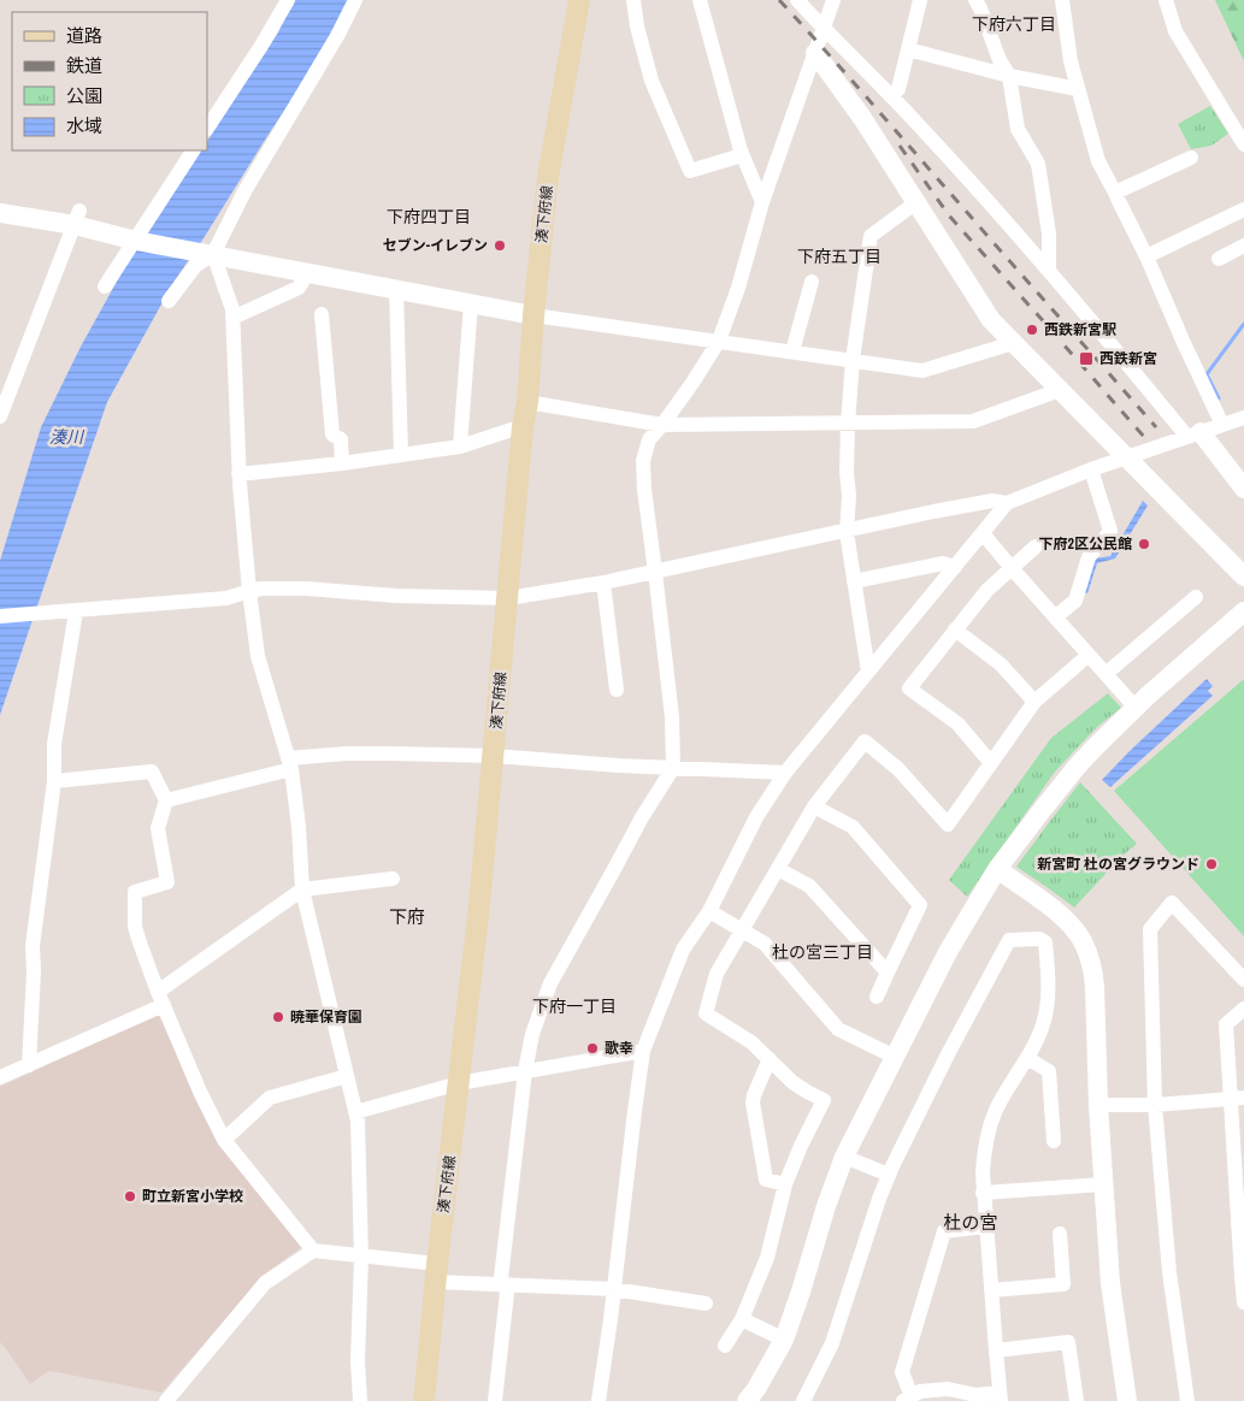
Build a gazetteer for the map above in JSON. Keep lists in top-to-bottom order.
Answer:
{
  "streets": {
    "main road": ["湊下府線"]
  },
  "districts": [
    "下府六丁目",
    "下府四丁目",
    "下府五丁目",
    "下府",
    "杜の宮三丁目",
    "下府一丁目",
    "杜の宮"
  ],
  "water": ["湊川"],
  "places": {
    "other": [
      "セブン-イレブン",
      "西鉄新宮駅",
      "下府2区公民館",
      "新宮町 杜の宮グラウンド",
      "暁華保育園",
      "歌幸",
      "町立新宮小学校"
    ],
    "transit": ["西鉄新宮"]
  },
  "legend": [
    "道路",
    "鉄道",
    "公園",
    "水域"
  ]
}
